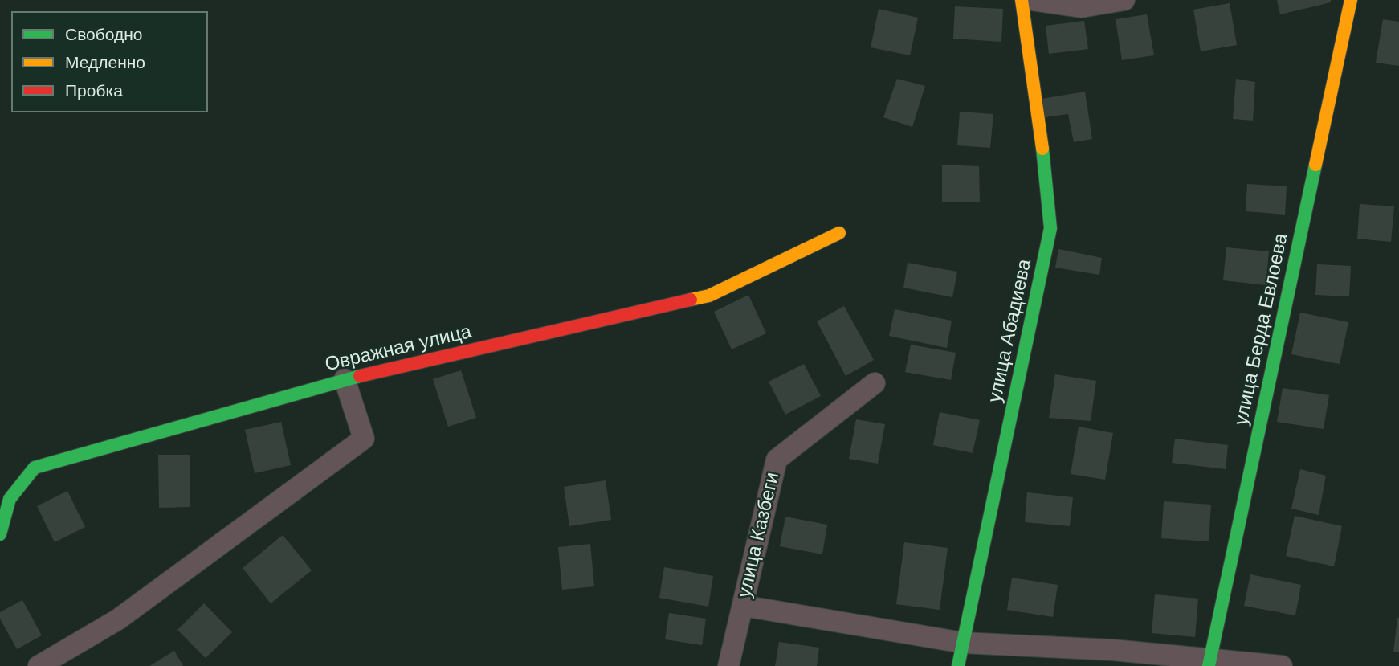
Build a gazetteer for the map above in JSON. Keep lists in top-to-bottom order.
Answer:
{
  "streets": {
    "street": [
      "улица Берда Евлоева",
      "улица Абадиева",
      "Овражная улица",
      "улица Казбеги"
    ]
  },
  "legend": ["Свободно", "Медленно", "Пробка"]
}
